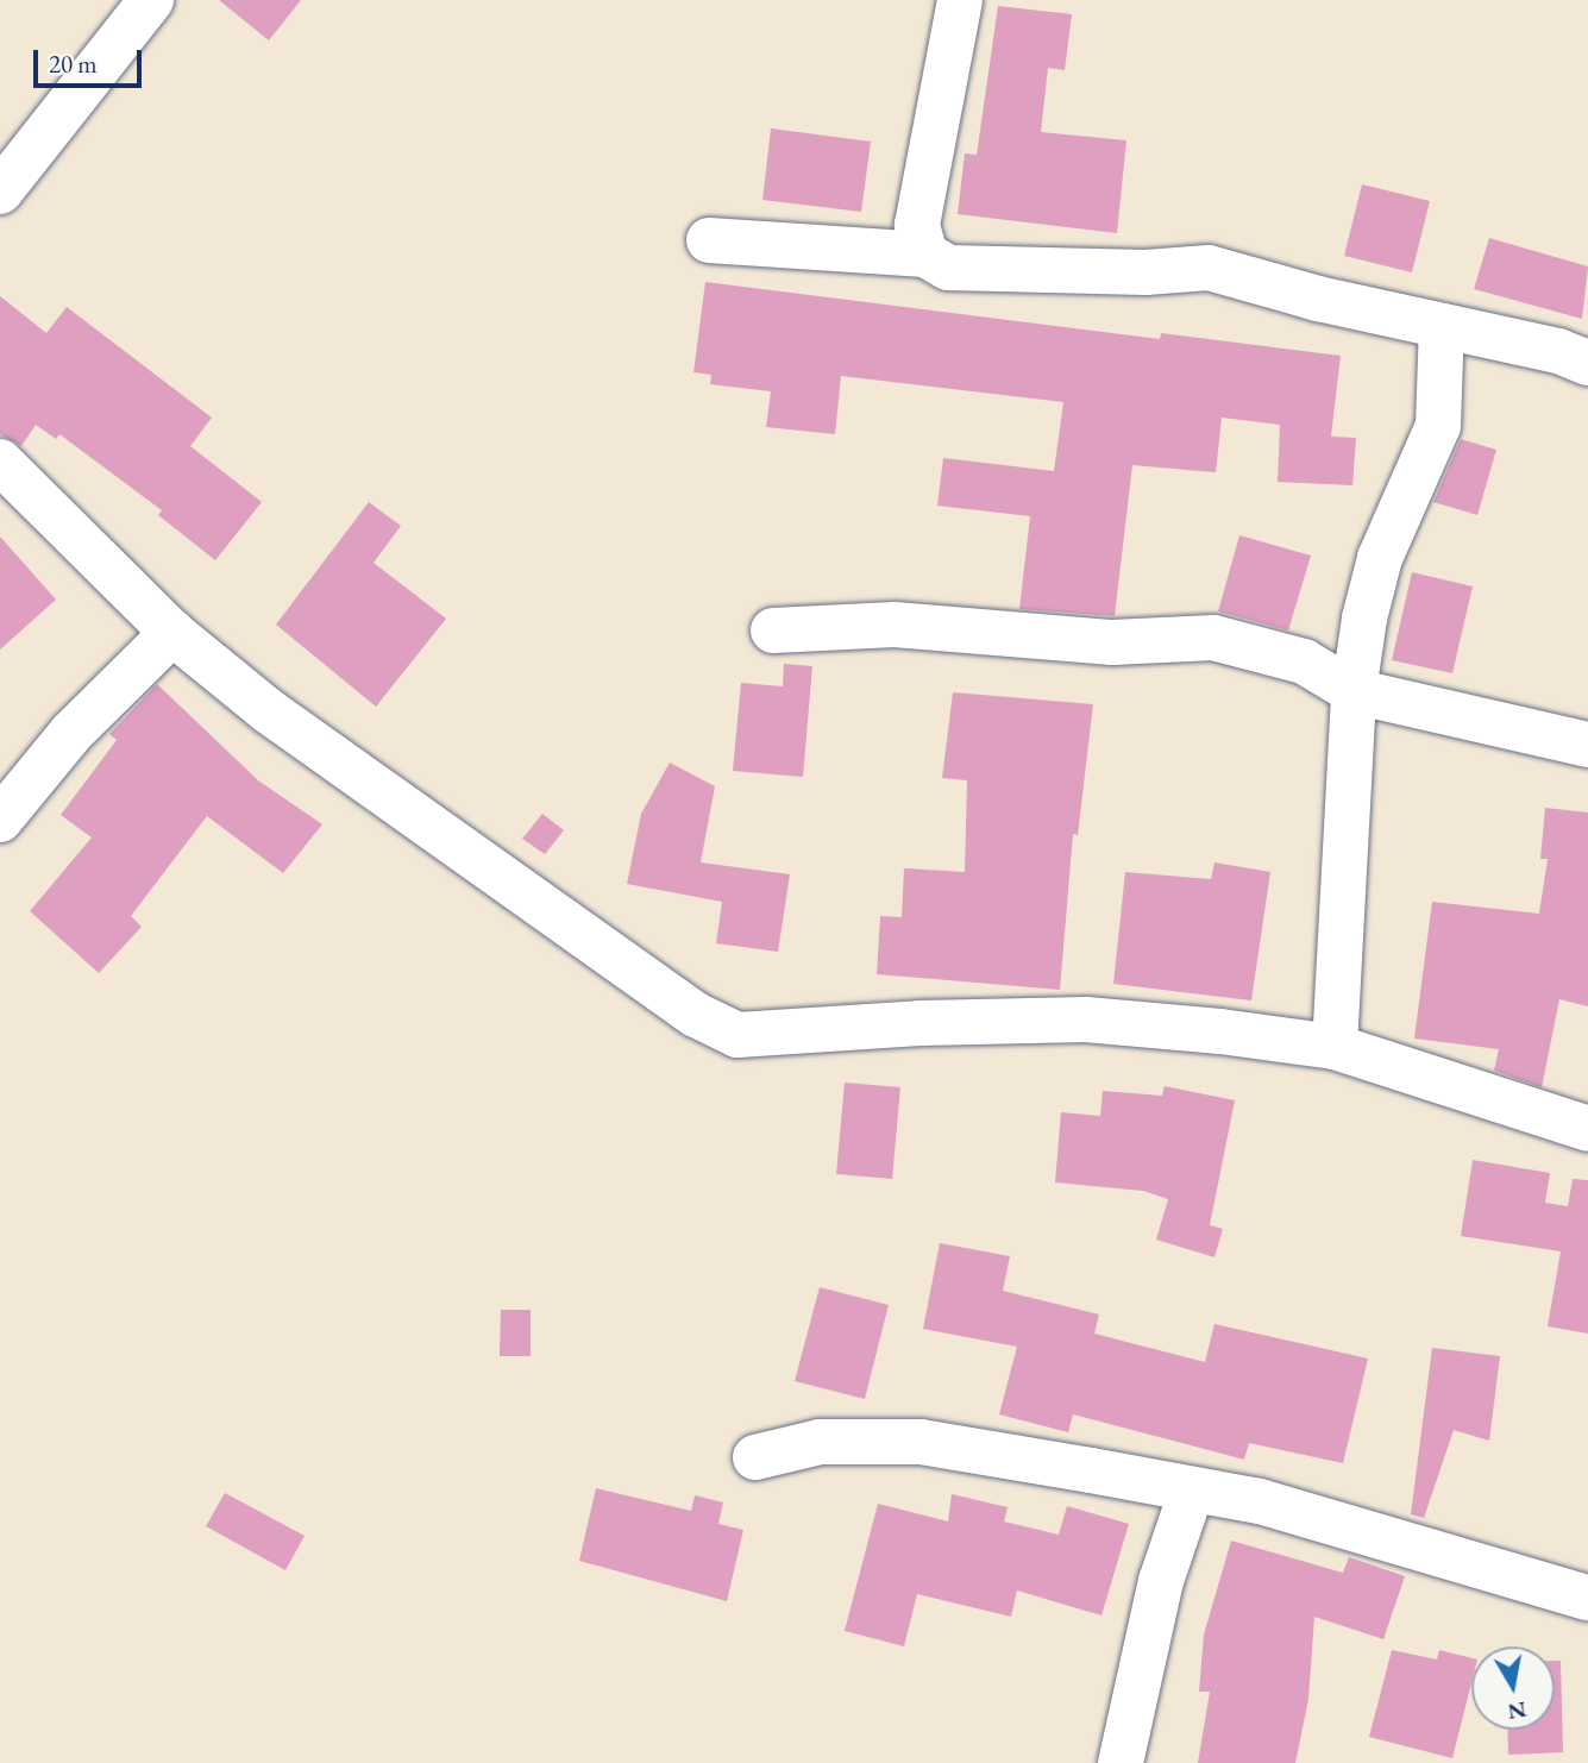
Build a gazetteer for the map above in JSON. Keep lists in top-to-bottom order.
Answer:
{
  "scale_bar": "20 m",
  "north": "bottom"
}
